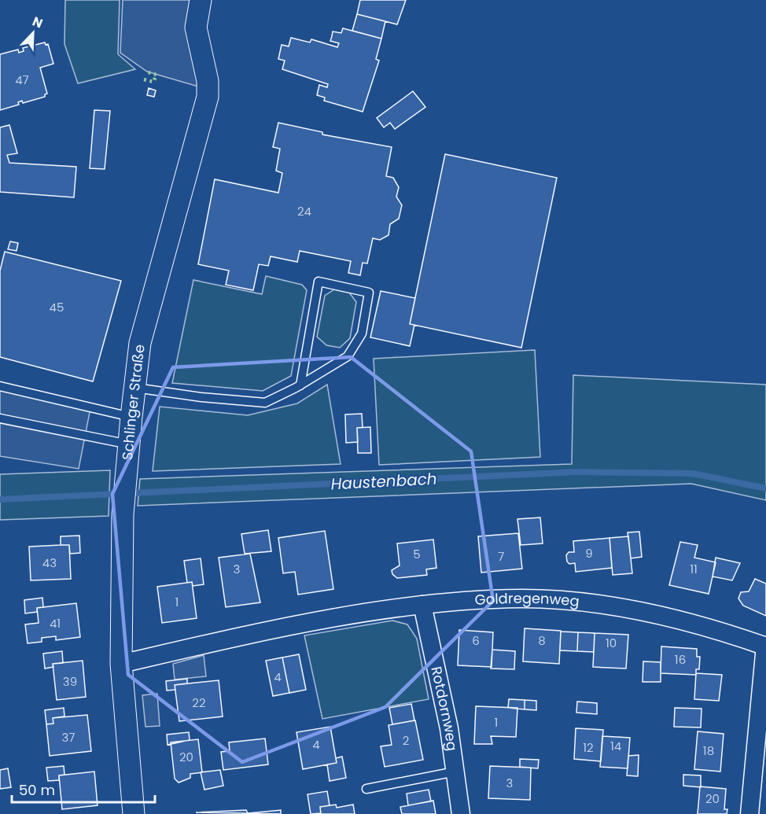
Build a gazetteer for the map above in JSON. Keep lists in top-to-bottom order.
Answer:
{
  "streets": {
    "street": ["Schlinger Straße", "Goldregenweg", "Rotdornweg"]
  },
  "crossings": [
    ["Schlinger Straße", "Goldregenweg"],
    ["Goldregenweg", "Rotdornweg"]
  ],
  "water": ["Haustenbach"],
  "house_numbers": [
    "47",
    "24",
    "45",
    "9",
    "5",
    "7",
    "43",
    "3",
    "11",
    "1",
    "41",
    "6",
    "8",
    "10",
    "16",
    "4",
    "39",
    "22",
    "1",
    "37",
    "2",
    "4",
    "14",
    "12",
    "18",
    "20",
    "3",
    "20"
  ],
  "scale_bar": "50 m",
  "north": "top right"
}
